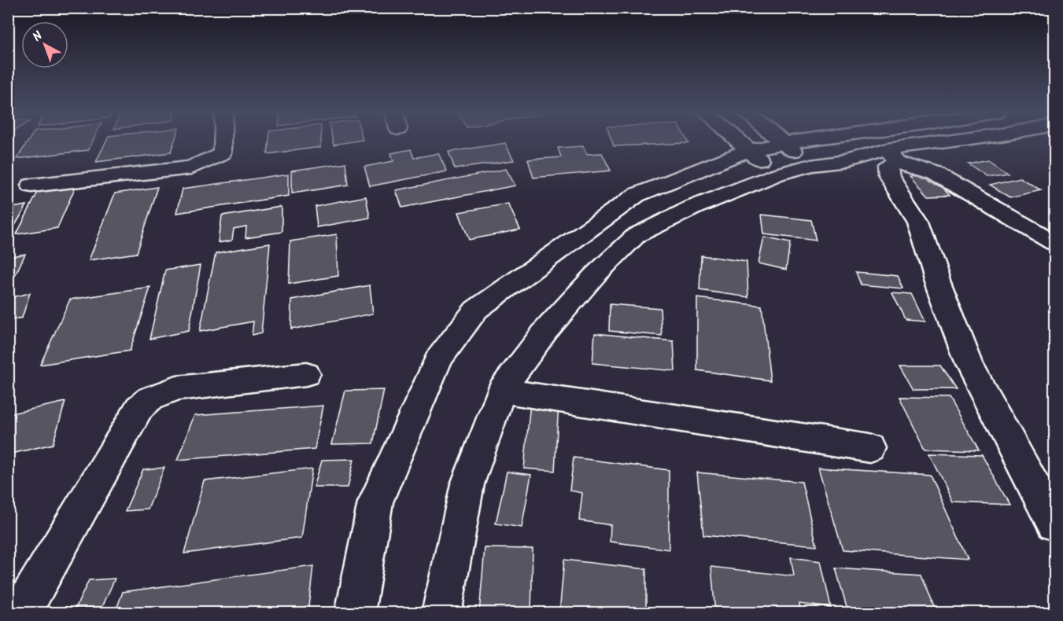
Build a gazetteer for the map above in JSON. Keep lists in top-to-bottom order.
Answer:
{
  "north": "top left"
}
